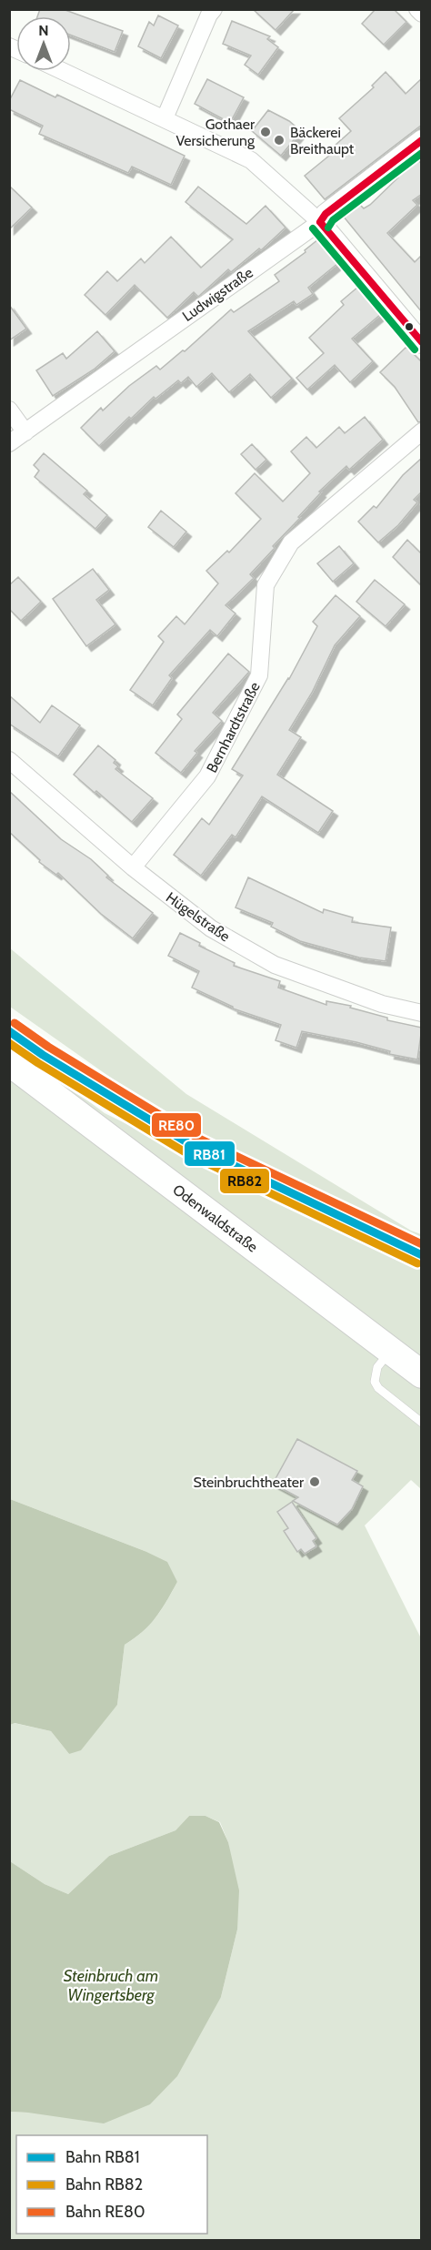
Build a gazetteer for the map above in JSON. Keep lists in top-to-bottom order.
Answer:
{
  "streets": {
    "main road": ["Odenwaldstraße"],
    "street": ["Ludwigstraße", "Bernhardtstraße", "Hügelstraße"]
  },
  "crossings": [
    ["Bernhardtstraße", "Hügelstraße"]
  ],
  "water": ["Steinbruch am Wingertsberg"],
  "places": ["Gothaer Versicherung", "Bäckerei Breithaupt", "Steinbruchtheater"],
  "lines": ["rail line RE80", "rail line RB81", "rail line RB82"],
  "legend": ["Bahn RB81", "Bahn RB82", "Bahn RE80"],
  "north": "top"
}
